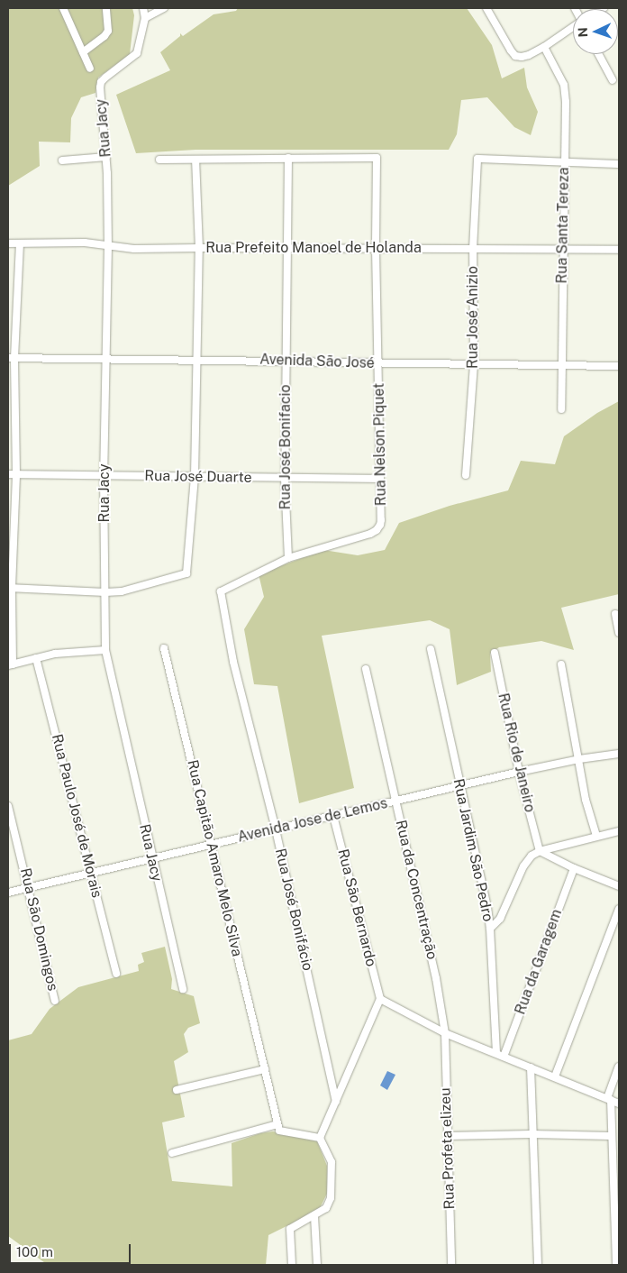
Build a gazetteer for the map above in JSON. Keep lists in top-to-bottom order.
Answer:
{
  "streets": {
    "street": [
      "Rua Jacy",
      "Rua Santa Tereza",
      "Rua Prefeito Manoel de Holanda",
      "Rua José Anizio",
      "Avenida São José",
      "Rua Nelson Piquet",
      "Rua José Bonifacio",
      "Rua José Duarte",
      "Rua Rio de Janeiro",
      "Rua Paulo José de Morais",
      "Avenida Jose de Lemos",
      "Rua Jardim São Pedro",
      "Rua Capitão Amaro Melo Silva",
      "Rua da Concentração",
      "Rua São Bernardo",
      "Rua José Bonifácio",
      "Rua São Domingos",
      "Rua da Garagem",
      "Rua Profeta elizeu"
    ]
  },
  "crossings": [
    ["Rua Jacy", "Rua Prefeito Manoel de Holanda"],
    ["Rua Jacy", "Avenida São José"],
    ["Rua Jacy", "Rua José Duarte"],
    ["Rua Jacy", "Avenida Jose de Lemos"],
    ["Rua Santa Tereza", "Rua Prefeito Manoel de Holanda"],
    ["Rua Santa Tereza", "Rua José Anizio"],
    ["Rua Santa Tereza", "Avenida São José"],
    ["Rua Prefeito Manoel de Holanda", "Rua José Anizio"],
    ["Rua Prefeito Manoel de Holanda", "Rua Nelson Piquet"],
    ["Rua Prefeito Manoel de Holanda", "Rua José Bonifacio"],
    ["Rua José Anizio", "Avenida São José"],
    ["Avenida São José", "Rua Nelson Piquet"],
    ["Avenida São José", "Rua José Bonifacio"],
    ["Rua Nelson Piquet", "Rua José Bonifacio"],
    ["Rua Nelson Piquet", "Rua José Duarte"],
    ["Rua Nelson Piquet", "Rua José Bonifácio"],
    ["Rua José Bonifacio", "Rua José Duarte"],
    ["Rua José Bonifacio", "Rua José Bonifácio"],
    ["Rua Rio de Janeiro", "Avenida Jose de Lemos"],
    ["Rua Paulo José de Morais", "Avenida Jose de Lemos"],
    ["Avenida Jose de Lemos", "Rua Jardim São Pedro"],
    ["Avenida Jose de Lemos", "Rua Capitão Amaro Melo Silva"],
    ["Avenida Jose de Lemos", "Rua da Concentração"],
    ["Avenida Jose de Lemos", "Rua São Bernardo"],
    ["Avenida Jose de Lemos", "Rua José Bonifácio"],
    ["Avenida Jose de Lemos", "Rua São Domingos"],
    ["Rua Jardim São Pedro", "Rua da Garagem"],
    ["Rua da Concentração", "Rua Profeta elizeu"]
  ],
  "scale_bar": "100 m",
  "north": "left"
}
